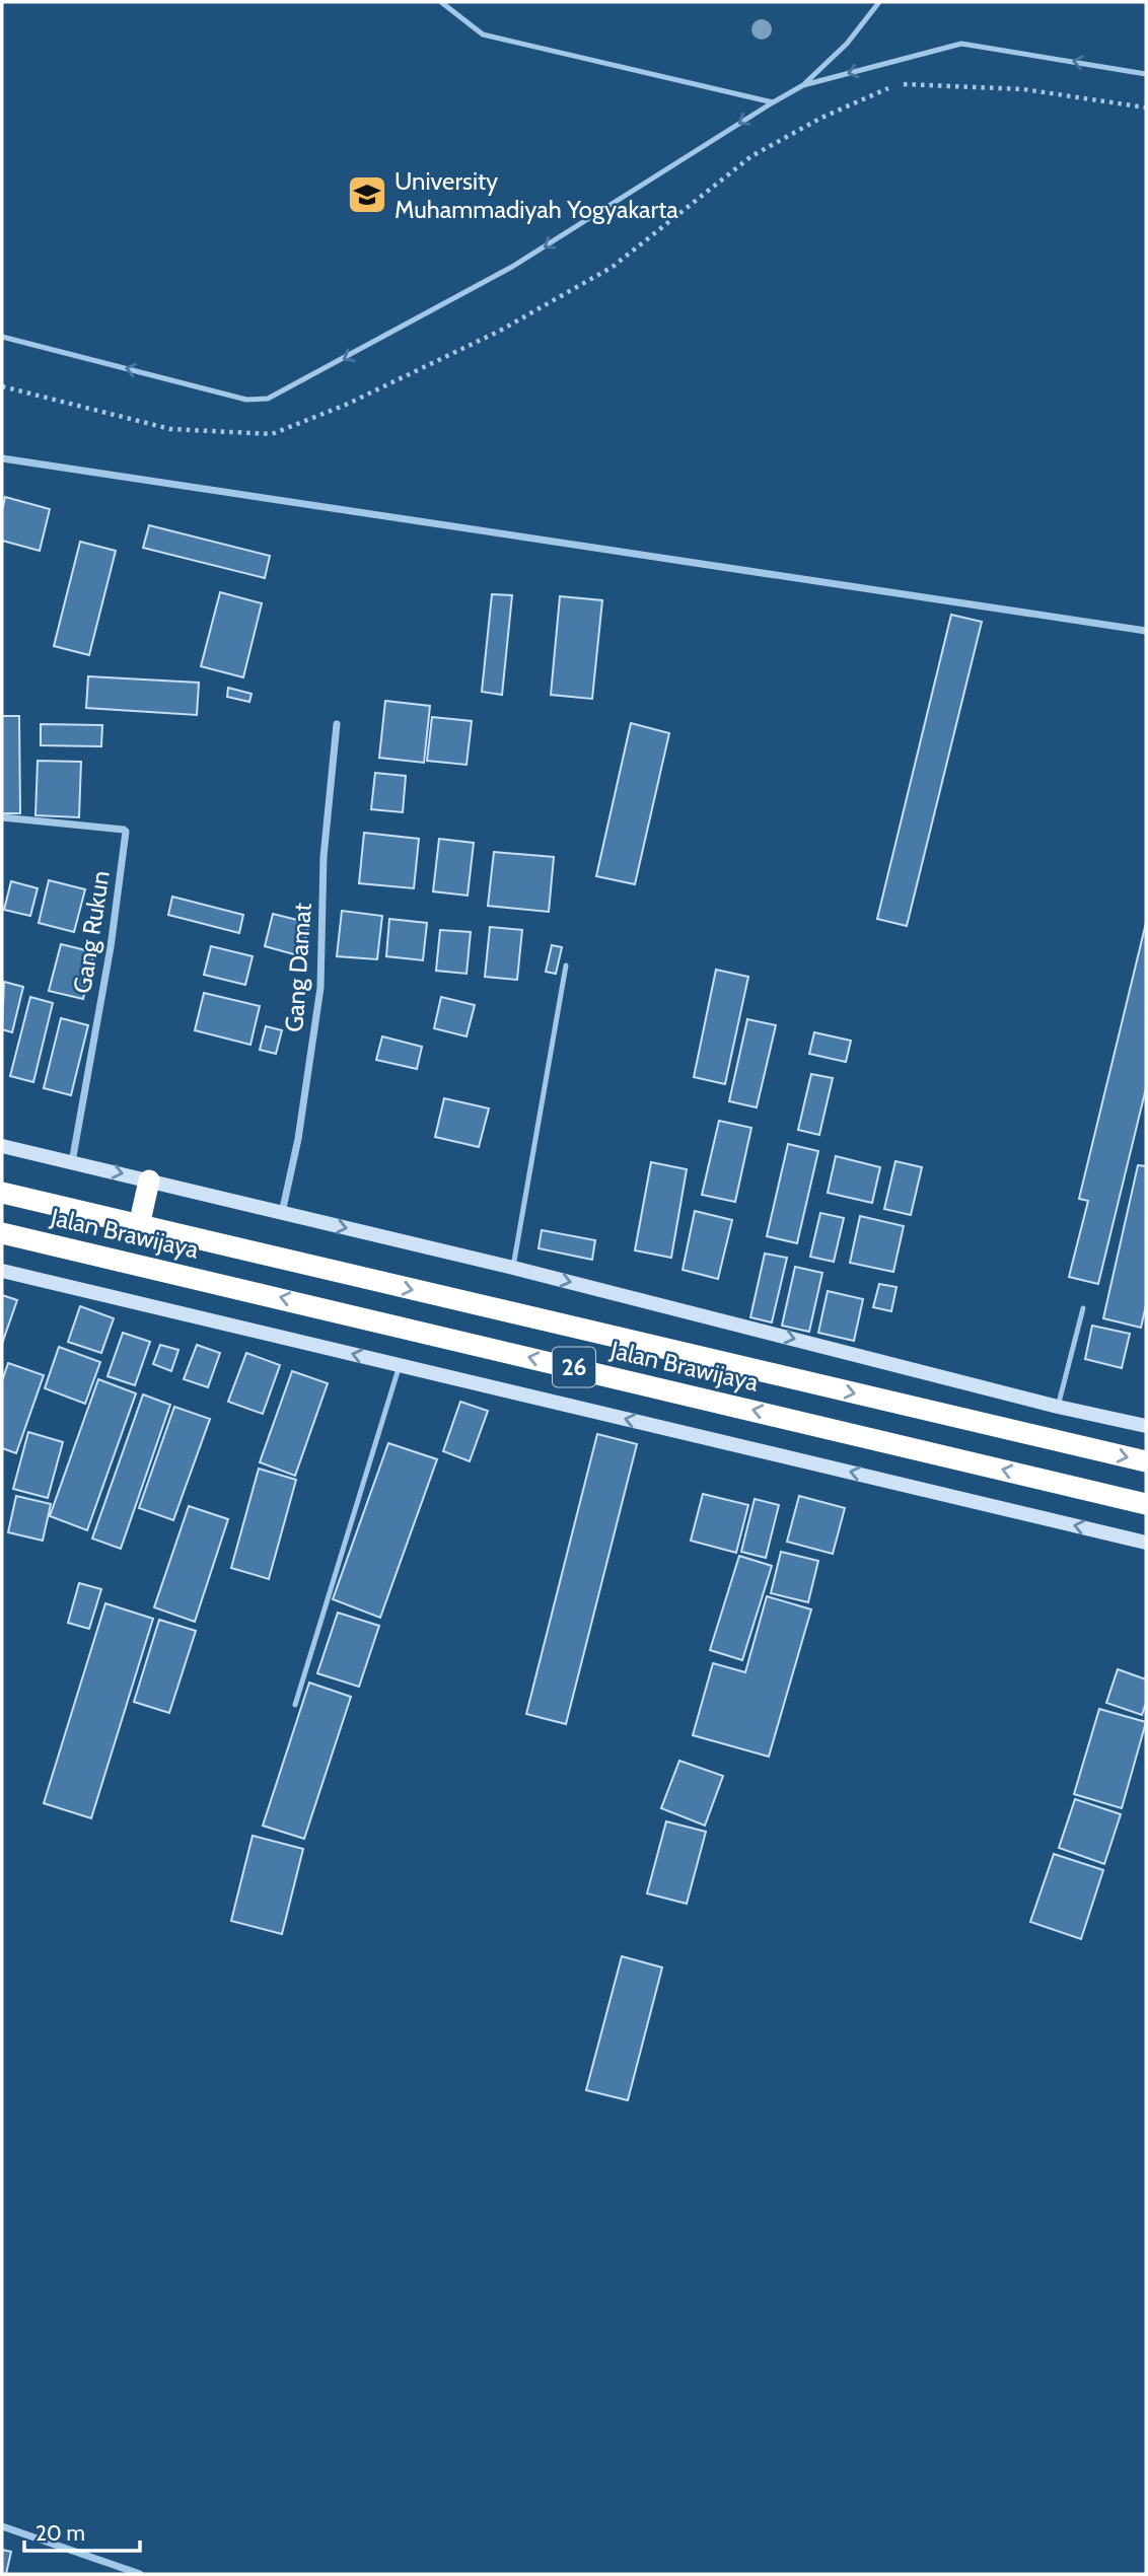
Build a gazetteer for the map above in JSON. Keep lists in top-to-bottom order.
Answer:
{
  "streets": {
    "highway": ["Jalan Brawijaya", "26"],
    "street": ["Gang Rukun", "Gang Damat"]
  },
  "places": {
    "school or university": ["University Muhammadiyah Yogyakarta"]
  },
  "scale_bar": "20 m"
}
